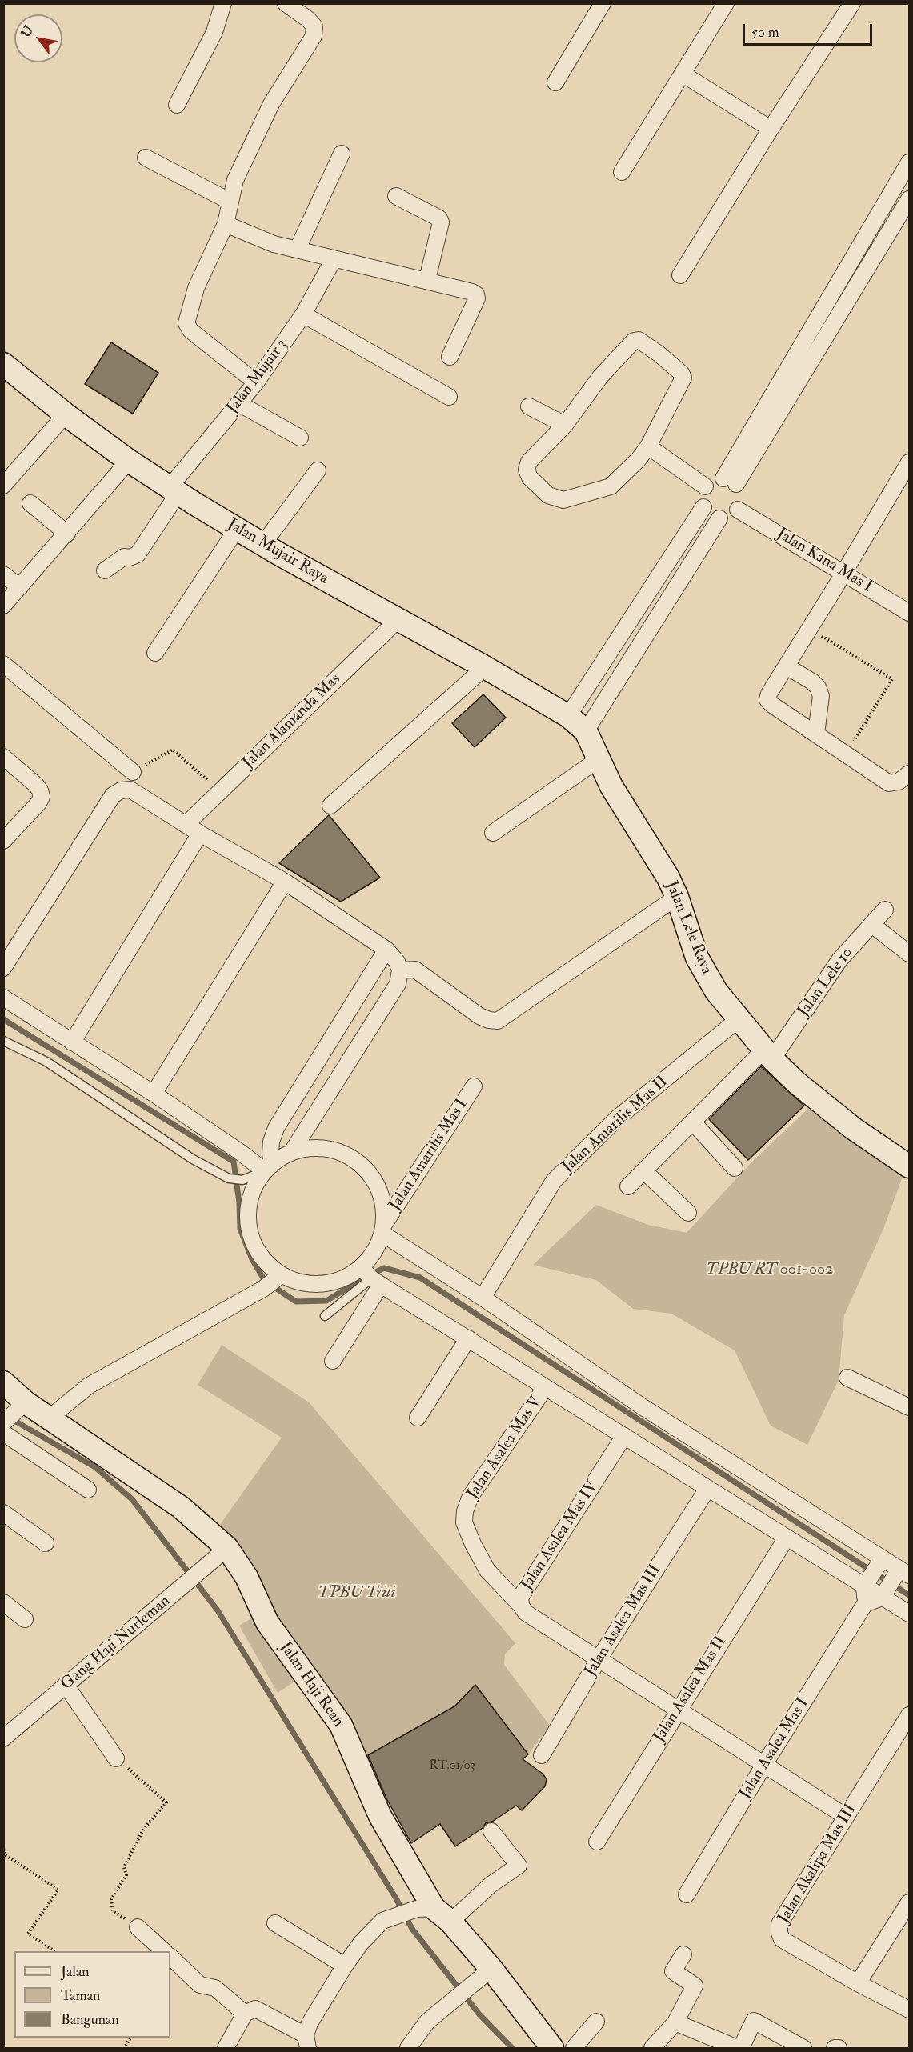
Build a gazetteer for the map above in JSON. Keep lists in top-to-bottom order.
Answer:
{
  "streets": {
    "street": [
      "Jalan Mujair 3",
      "Jalan Mujair Raya",
      "Jalan Kana Mas I",
      "Jalan Alamanda Mas",
      "Jalan Lele Raya",
      "Jalan Lele 10",
      "Jalan Amarilis Mas II",
      "Jalan Amarilis Mas I",
      "Jalan Asalea Mas V",
      "Jalan Asalea Mas IV",
      "Jalan Asalea Mas III",
      "Gang Haji Nurleman",
      "Jalan Haji Rean",
      "Jalan Asalea Mas II",
      "Jalan Asalea Mas I",
      "Jalan Akalipa Mas III"
    ]
  },
  "crossings": [
    ["Jalan Mujair 3", "Jalan Mujair Raya"],
    ["Jalan Mujair Raya", "Jalan Alamanda Mas"],
    ["Jalan Mujair Raya", "Jalan Lele Raya"],
    ["Jalan Lele Raya", "Jalan Lele 10"],
    ["Jalan Lele Raya", "Jalan Amarilis Mas II"],
    ["Jalan Asalea Mas V", "Jalan Asalea Mas IV"],
    ["Jalan Asalea Mas IV", "Jalan Asalea Mas III"],
    ["Jalan Asalea Mas IV", "Jalan Asalea Mas II"],
    ["Jalan Asalea Mas IV", "Jalan Asalea Mas I"],
    ["Jalan Asalea Mas IV", "Jalan Akalipa Mas III"],
    ["Gang Haji Nurleman", "Jalan Haji Rean"]
  ],
  "parks": ["TPBU RT 001-002", "TPBU Triti"],
  "house_numbers": ["RT.01/03"],
  "legend": ["Jalan", "Taman", "Bangunan"],
  "scale_bar": "50 m",
  "north": "top left"
}
